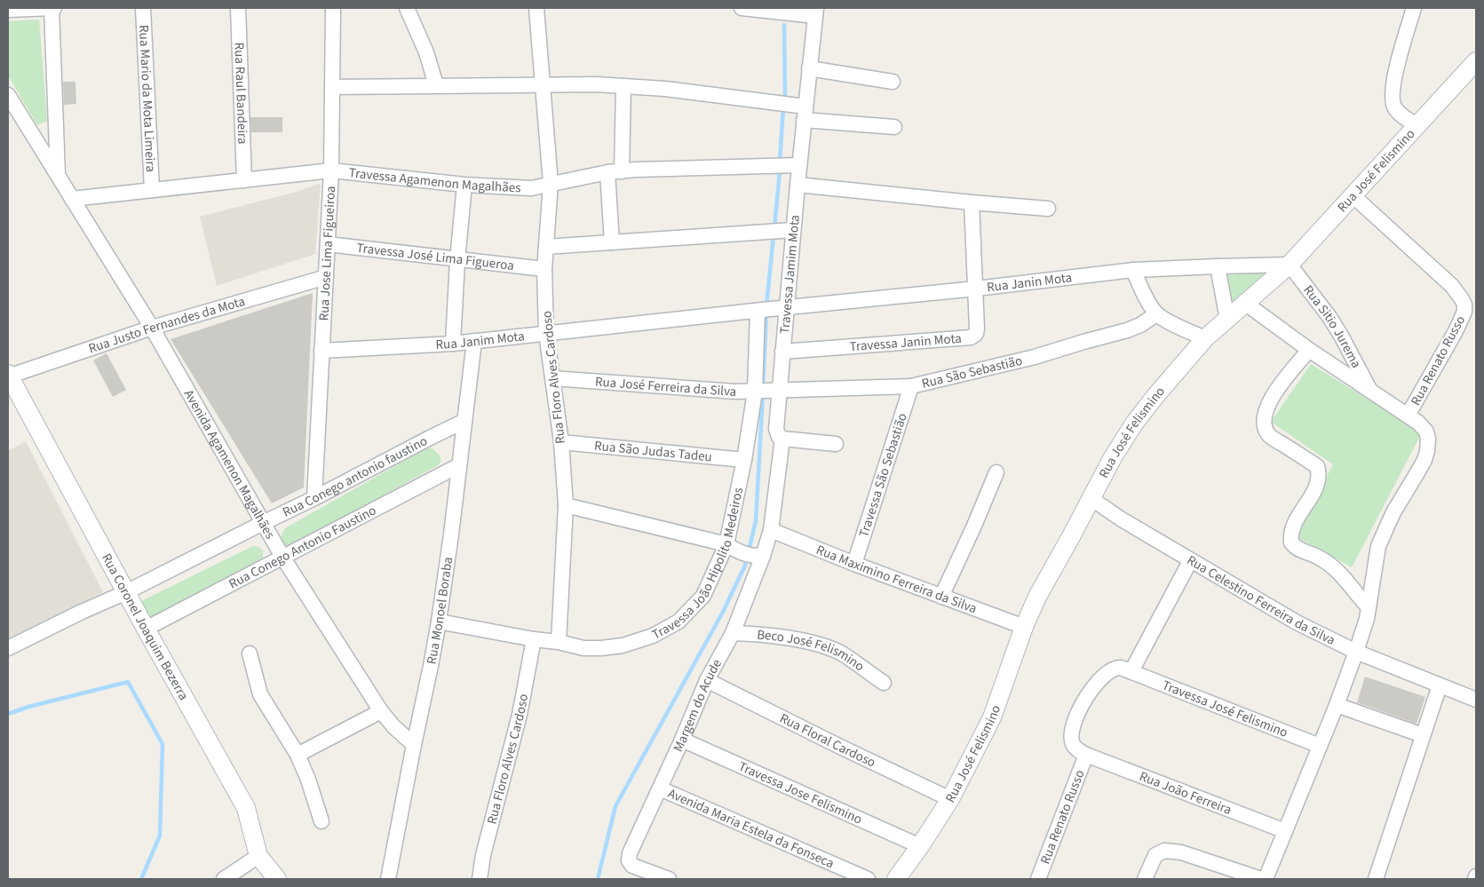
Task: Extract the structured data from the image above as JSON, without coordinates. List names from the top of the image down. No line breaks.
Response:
{"streets":{"street":["Rua Raul Bandeira","Rua Mario da Mota Limeira","Rua José Felismino","Travessa Agamenon Magalhães","Rua Jose Lima Figueiroa","Travessa José Lima Figueroa","Travessa Jamim Mota","Rua Janin Mota","Rua Justo Fernandes da Mota","Rua Sitio Jurema","Rua Janim Mota","Travessa Janin Mota","Rua Renato Russo","Rua São Sebastião","Rua Floro Alves Cardoso","Rua José Ferreira da Silva","Rua São Judas Tadeu","Avenida Agamenon Magalhães","Travessa São Sebastião","Rua Conego antonio faustino","Rua Conego Antonio Faustino","Travessa João Hipolito Medeiros","Rua Maximino Ferreira da Silva","Rua Celestino Ferreira da Silva","Rua Monoel Boraba","Rua Coronel Joaquim Bezerra","Beco José Felismino","Margem do Acude","Travessa José Felismino","Rua Floral Cardoso","Travessa Jose Felismino","Rua João Ferreira","Avenida Maria Estela da Fonseca"]},"crossings":[["Rua Raul Bandeira","Travessa Agamenon Magalhães"],["Rua Mario da Mota Limeira","Travessa Agamenon Magalhães"],["Rua José Felismino","Rua Janin Mota"],["Rua José Felismino","Rua Sitio Jurema"],["Rua José Felismino","Rua Renato Russo"],["Rua José Felismino","Rua Maximino Ferreira da Silva"],["Rua José Felismino","Rua Celestino Ferreira da Silva"],["Rua José Felismino","Rua Floral Cardoso"],["Rua José Felismino","Travessa Jose Felismino"],["Travessa Agamenon Magalhães","Rua Jose Lima Figueiroa"],["Travessa Agamenon Magalhães","Travessa Jamim Mota"],["Travessa Agamenon Magalhães","Rua Floro Alves Cardoso"],["Travessa Agamenon Magalhães","Avenida Agamenon Magalhães"],["Rua Jose Lima Figueiroa","Travessa José Lima Figueroa"],["Rua Jose Lima Figueiroa","Rua Justo Fernandes da Mota"],["Rua Jose Lima Figueiroa","Rua Janim Mota"],["Rua Jose Lima Figueiroa","Rua Conego antonio faustino"],["Travessa José Lima Figueroa","Rua Floro Alves Cardoso"],["Travessa Jamim Mota","Rua Janin Mota"],["Travessa Jamim Mota","Travessa Janin Mota"],["Travessa Jamim Mota","Rua São Sebastião"],["Travessa Jamim Mota","Rua José Ferreira da Silva"],["Rua Janin Mota","Rua Sitio Jurema"],["Rua Janin Mota","Rua Janim Mota"],["Rua Janin Mota","Travessa Janin Mota"],["Rua Janin Mota","Travessa João Hipolito Medeiros"],["Rua Justo Fernandes da Mota","Avenida Agamenon Magalhães"],["Rua Justo Fernandes da Mota","Rua Coronel Joaquim Bezerra"],["Rua Sitio Jurema","Rua Renato Russo"],["Rua Janim Mota","Rua Floro Alves Cardoso"],["Rua Janim Mota","Travessa João Hipolito Medeiros"],["Rua Janim Mota","Rua Monoel Boraba"],["Rua Renato Russo","Rua Celestino Ferreira da Silva"],["Rua Renato Russo","Rua João Ferreira"],["Rua São Sebastião","Rua José Ferreira da Silva"],["Rua São Sebastião","Travessa São Sebastião"],["Rua Floro Alves Cardoso","Rua José Ferreira da Silva"],["Rua Floro Alves Cardoso","Rua São Judas Tadeu"],["Rua Floro Alves Cardoso","Travessa João Hipolito Medeiros"],["Rua José Ferreira da Silva","Travessa João Hipolito Medeiros"],["Rua São Judas Tadeu","Travessa João Hipolito Medeiros"],["Avenida Agamenon Magalhães","Rua Conego antonio faustino"],["Avenida Agamenon Magalhães","Rua Conego Antonio Faustino"],["Avenida Agamenon Magalhães","Rua Monoel Boraba"],["Travessa São Sebastião","Rua Maximino Ferreira da Silva"],["Rua Conego antonio faustino","Rua Monoel Boraba"],["Rua Conego antonio faustino","Rua Coronel Joaquim Bezerra"],["Rua Conego Antonio Faustino","Rua Monoel Boraba"],["Rua Conego Antonio Faustino","Rua Coronel Joaquim Bezerra"],["Rua Maximino Ferreira da Silva","Margem do Acude"],["Beco José Felismino","Margem do Acude"],["Margem do Acude","Rua Floral Cardoso"],["Margem do Acude","Travessa Jose Felismino"],["Margem do Acude","Avenida Maria Estela da Fonseca"]]}
